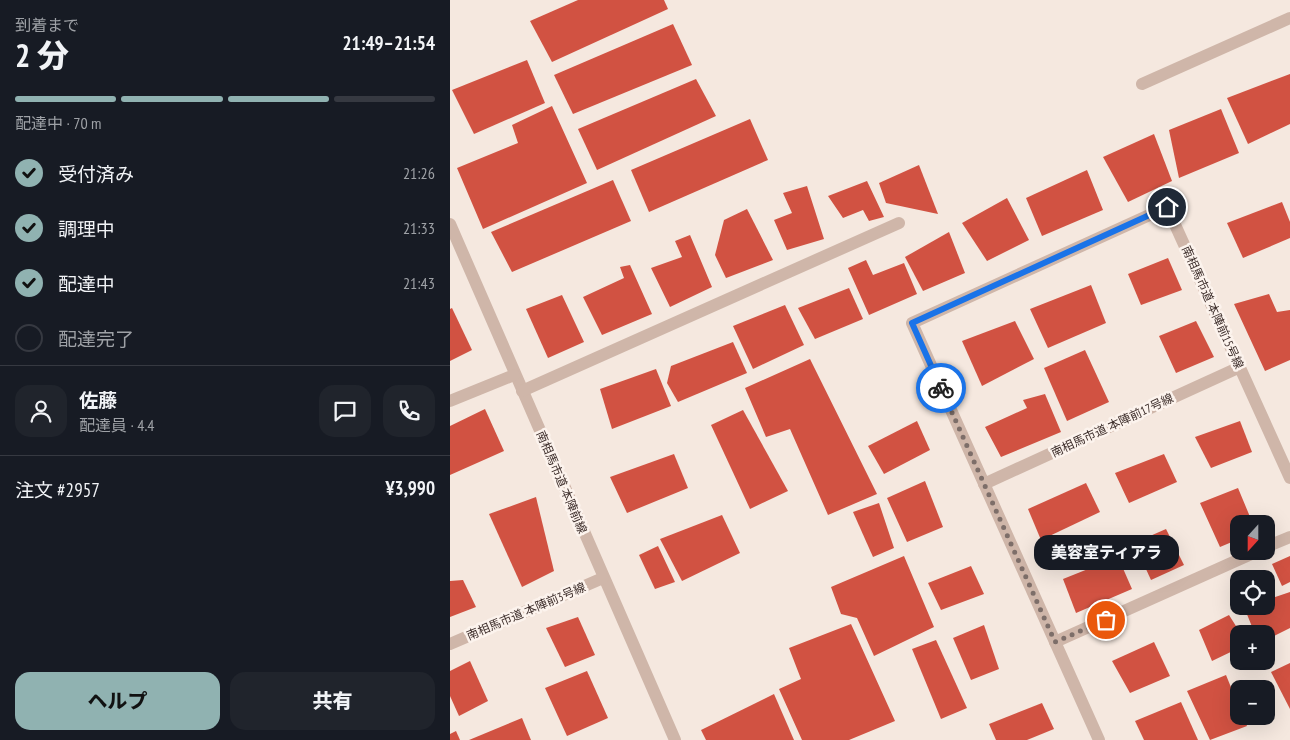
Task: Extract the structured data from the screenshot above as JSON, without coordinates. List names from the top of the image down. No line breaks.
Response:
{"streets":{"street":["南相馬市道 本陣前15号線","南相馬市道 本陣前17号線","南相馬市道 本陣前線","南相馬市道 本陣前3号線"]},"crossings":[["南相馬市道 本陣前15号線","南相馬市道 本陣前17号線"],["南相馬市道 本陣前線","南相馬市道 本陣前3号線"]],"places":["美容室ティアラ"],"north":"bottom","page":{"heading":["2 分","到着まで","21:49–21:54"],"panel":["佐藤","配達員 · 4.4","注文 #2957","¥3,990"],"bar":"配達中 · 70 m","list":[["受付済み","21:26"],["調理中","21:33"],["配達中","21:43"],"配達完了"],"map_buttons":["+","−"],"bubble":"美容室ティアラ","buttons":["ヘルプ","共有"]}}
